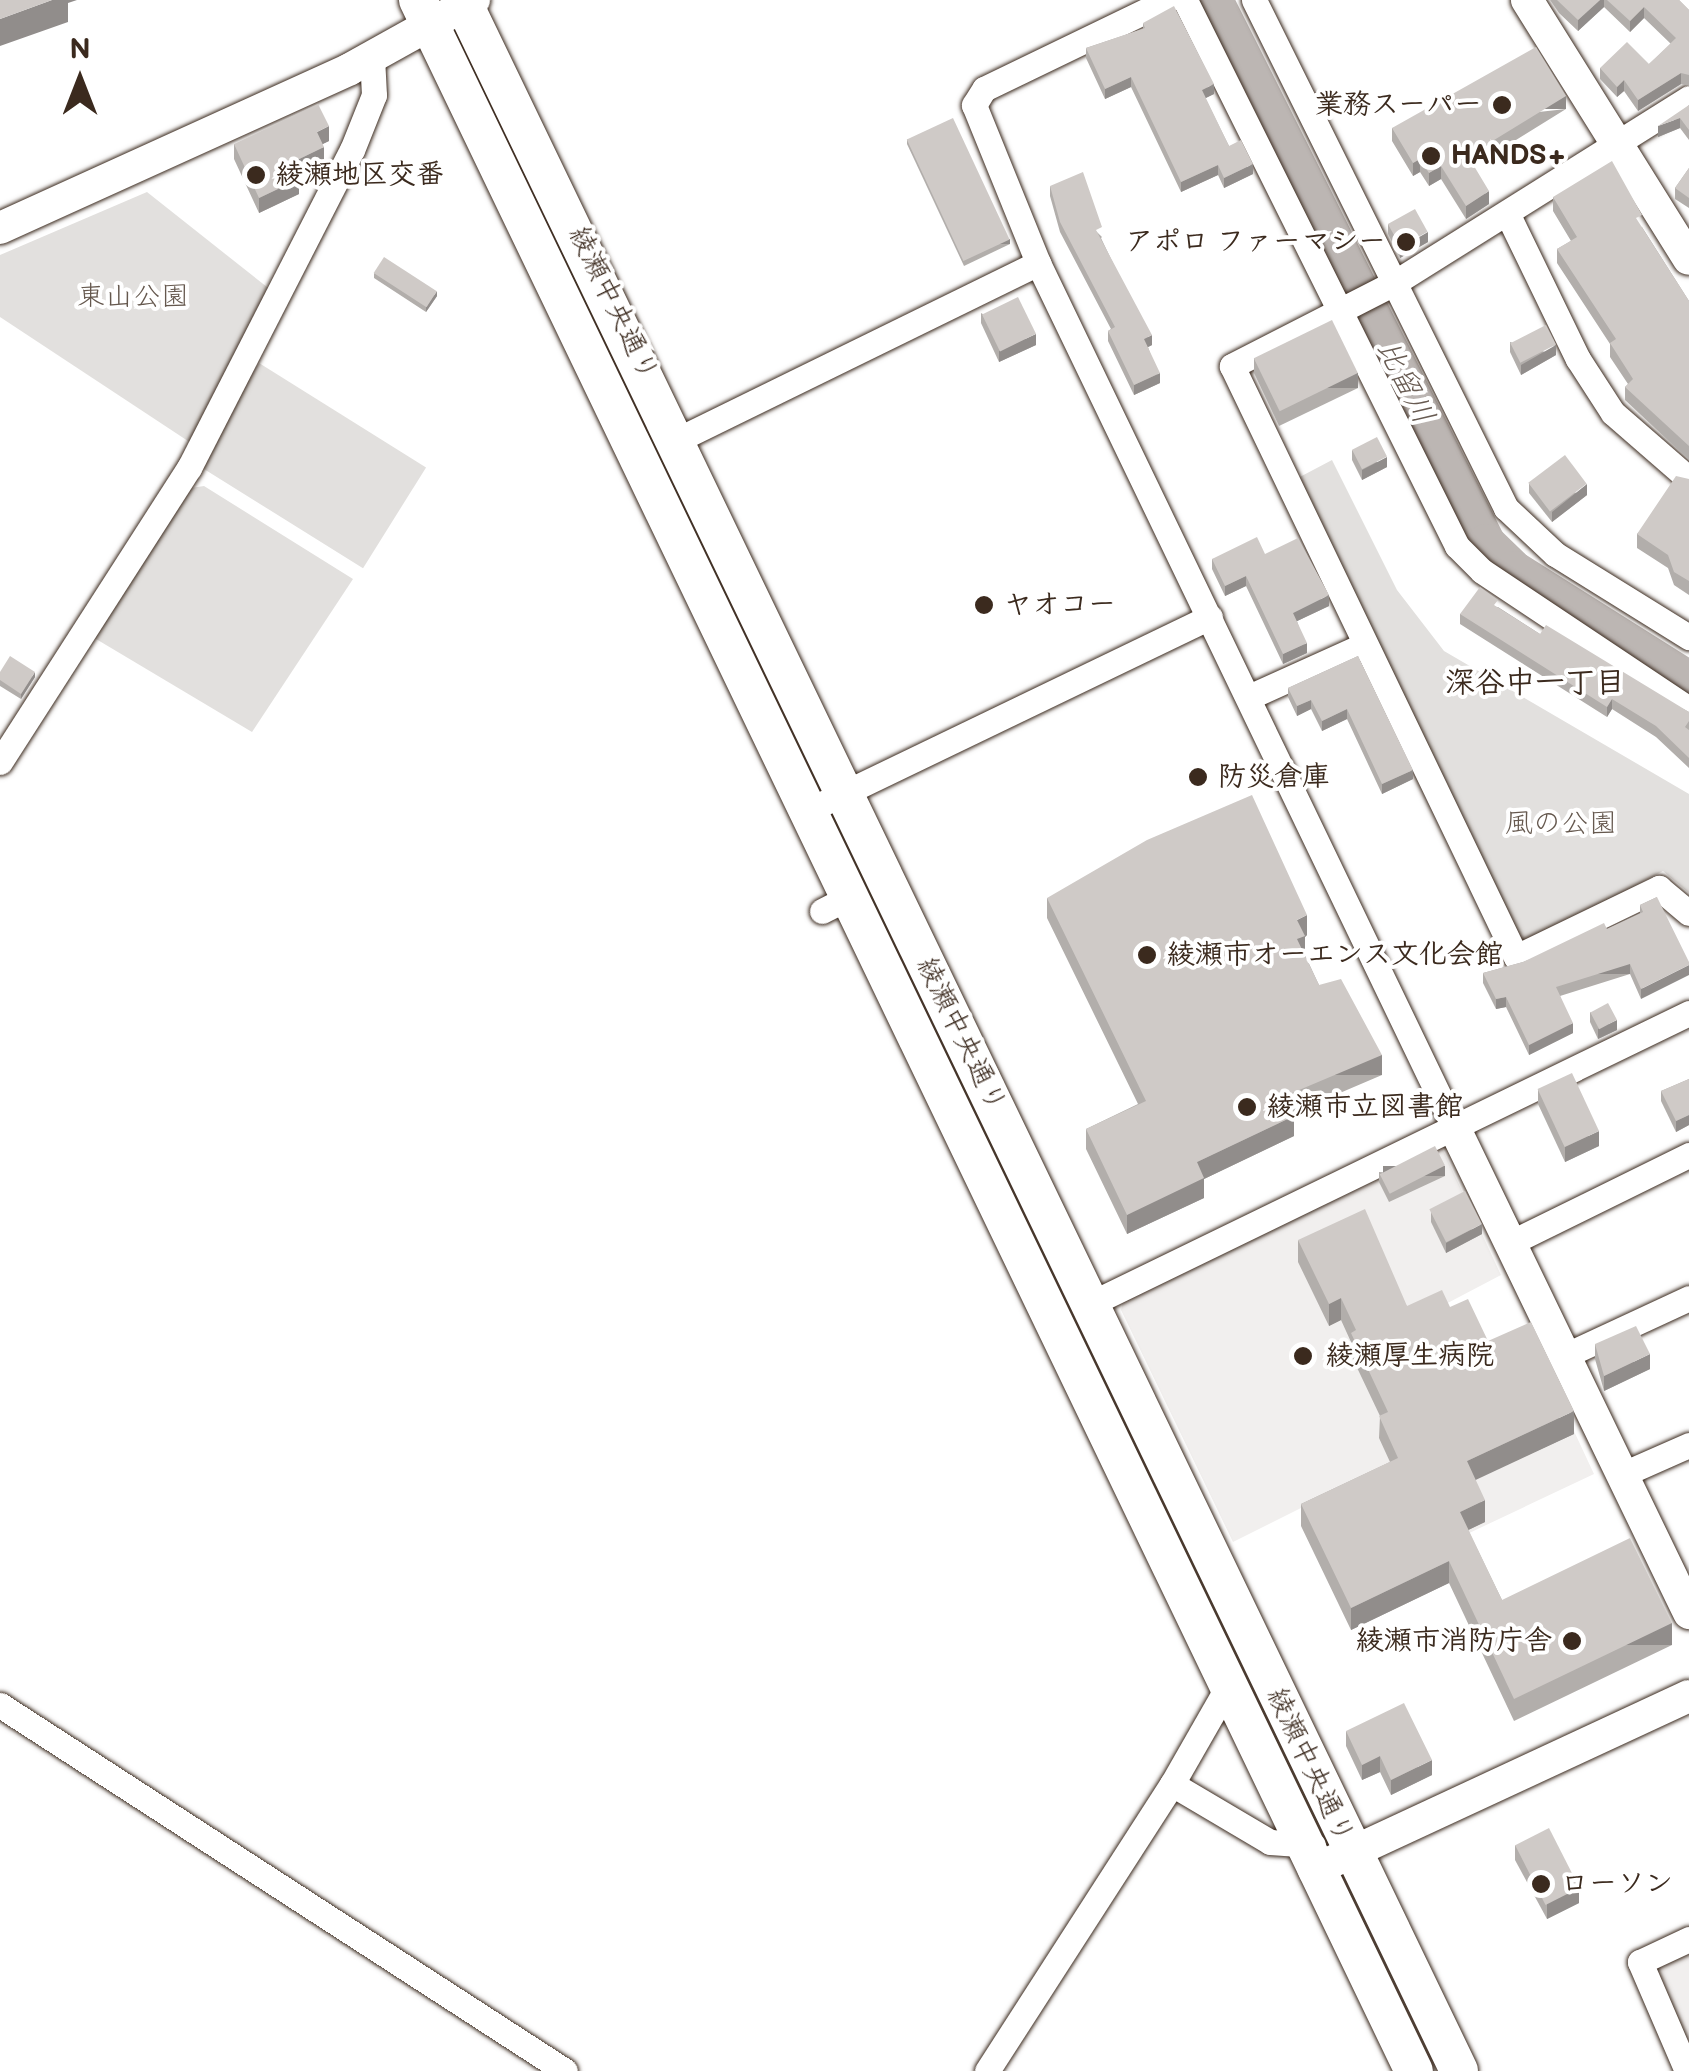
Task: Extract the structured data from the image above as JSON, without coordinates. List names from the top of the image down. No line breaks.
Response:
{"streets":{"main road":["綾瀬中央通り"]},"districts":["深谷中一丁目"],"water":["比留川"],"parks":["東山公園","風の公園"],"places":["業務スーパー","HANDS+","綾瀬地区交番","アポロ ファーマシー","ヤオコー","防災倉庫","綾瀬市オーエンス文化会館","綾瀬市立図書館","綾瀬厚生病院","綾瀬市消防庁舎","ローソン"],"north":"top"}
